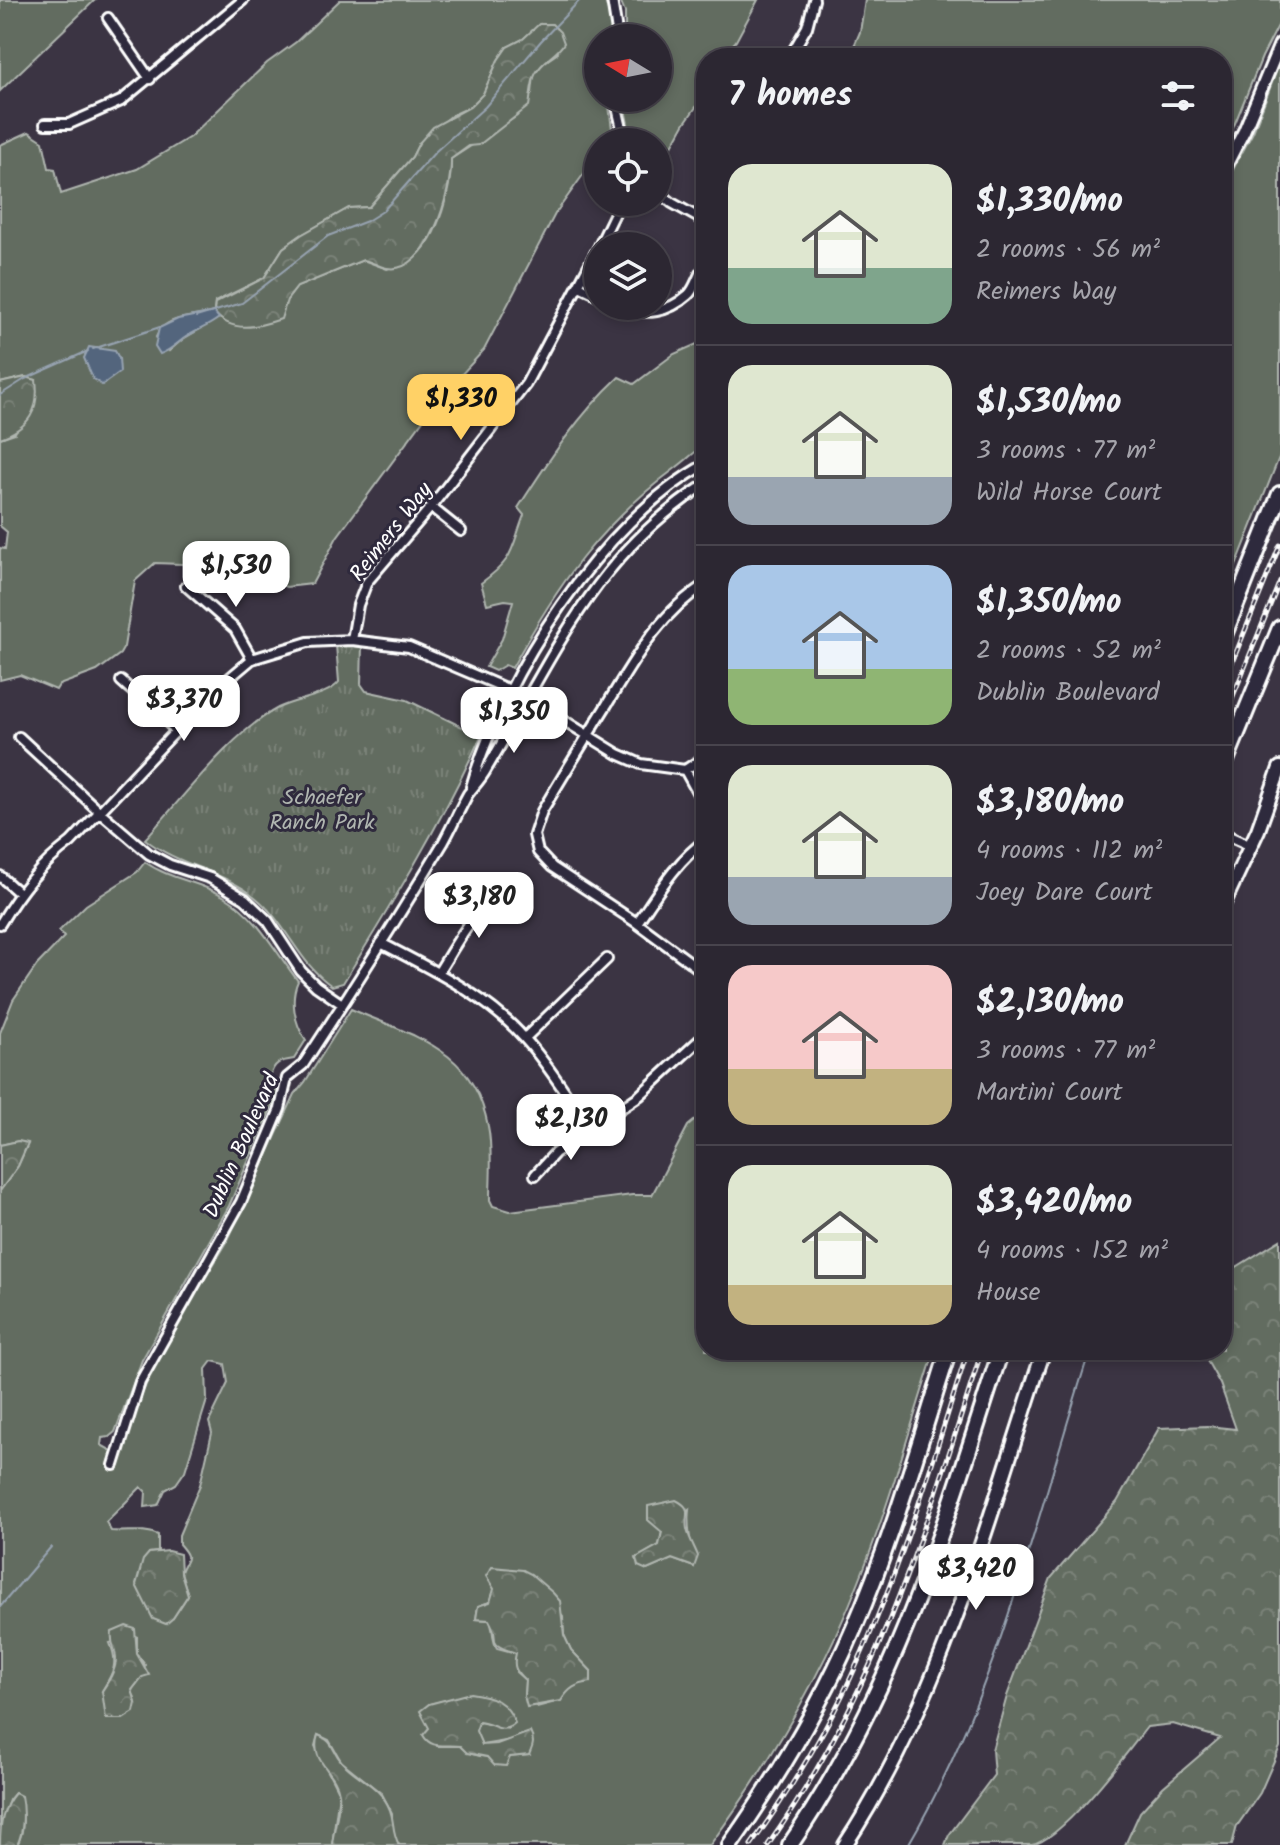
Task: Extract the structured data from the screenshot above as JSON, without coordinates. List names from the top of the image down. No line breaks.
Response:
{"streets":{"street":["Reimers Way","Dublin Boulevard"]},"parks":["Schaefer Ranch Park"],"north":"left","page":{"heading":"7 homes","list":[{"name":"$1,330/mo","note":"2 rooms · 56 m² · Reimers Way"},{"name":"$1,530/mo","note":"3 rooms · 77 m² · Wild Horse Court"},{"name":"$1,350/mo","note":"2 rooms · 52 m² · Dublin Boulevard"},{"name":"$3,180/mo","note":"4 rooms · 112 m² · Joey Dare Court"},{"name":"$2,130/mo","note":"3 rooms · 77 m² · Martini Court"},{"name":"$3,420/mo","note":"4 rooms · 152 m² · House"}],"price":["$1,330","$1,530","$3,370","$1,350","$3,180","$2,130","$3,420"]}}
